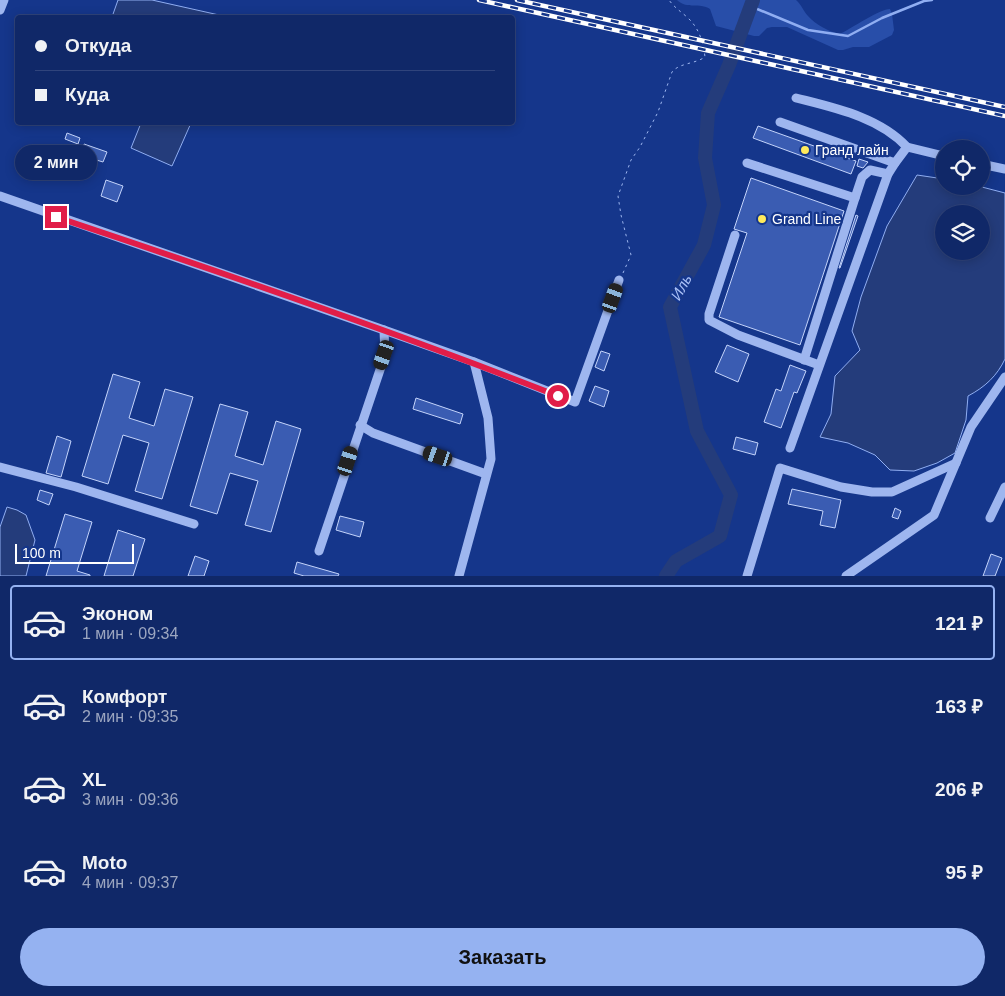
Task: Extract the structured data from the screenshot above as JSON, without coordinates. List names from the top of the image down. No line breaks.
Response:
{"water":["Иль"],"places":["Гранд лайн","Grand Line"],"scale_bar":"100 m","page":{"banner":["Откуда","Куда"],"bubble":"2 мин","scale":"100 m","list":[{"name":"Эконом","note":"1 мин · 09:34","value":"121 ₽"},{"name":"Комфорт","note":"2 мин · 09:35","value":"163 ₽"},{"name":"XL","note":"3 мин · 09:36","value":"206 ₽"},{"name":"Moto","note":"4 мин · 09:37","value":"95 ₽"}],"buttons":"Заказать"}}
